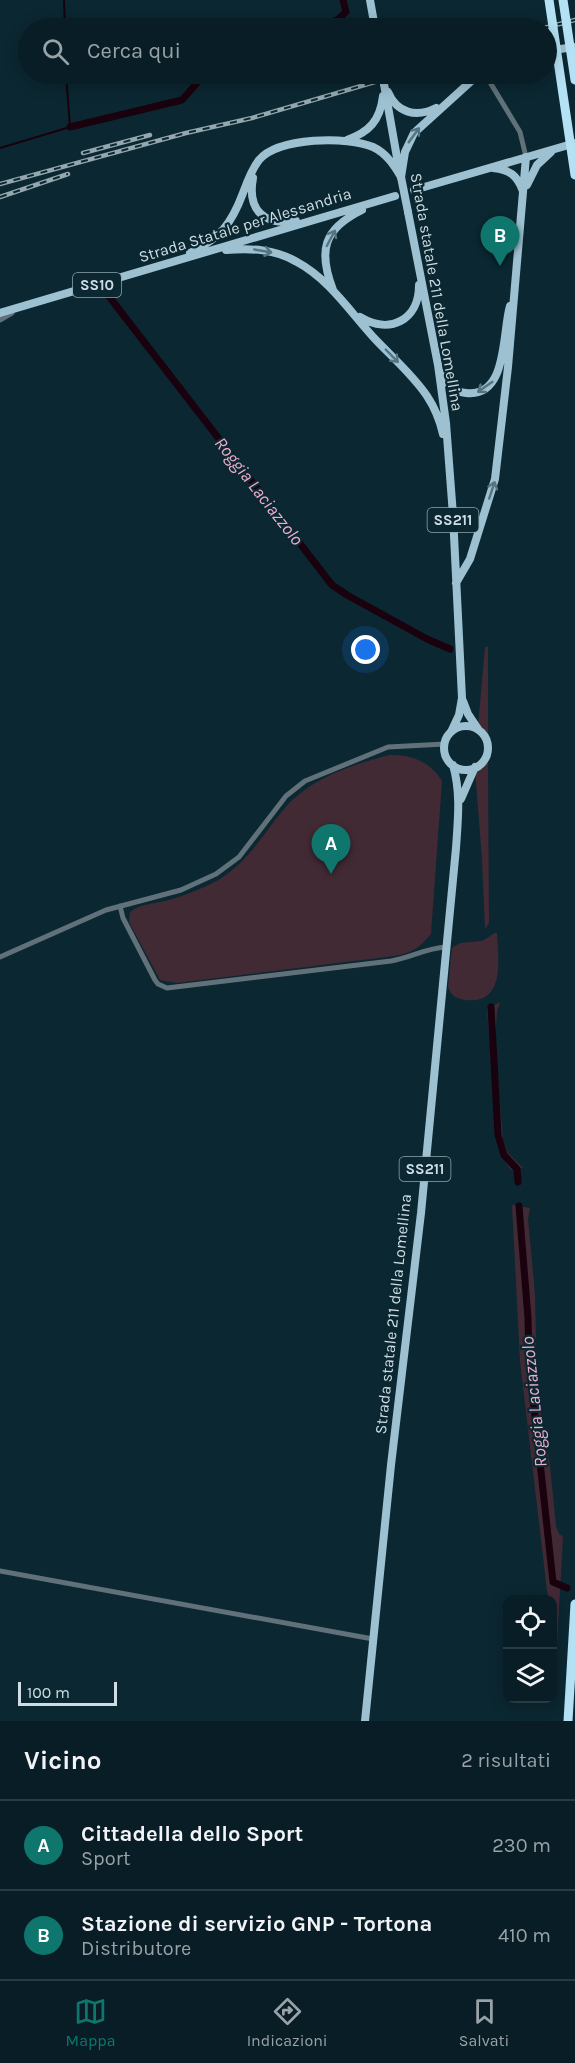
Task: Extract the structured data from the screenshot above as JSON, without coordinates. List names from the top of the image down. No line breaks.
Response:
{"streets":{"main road":["Strada Statale per Alessandria","SS10","Strada statale 211 della Lomellina","SS211"]},"water":["Roggia Laciazzolo"],"scale_bar":"100 m","page":{"search":"Cerca qui","pins":["B","A"],"scale":"100 m","heading":["Vicino","2 risultati"],"list":[{"mark":"A","name":"Cittadella dello Sport","note":"Sport","value":"230 m"},{"mark":"B","name":"Stazione di servizio GNP - Tortona","note":"Distributore","value":"410 m"}],"nav":["Mappa","Indicazioni","Salvati"]}}
